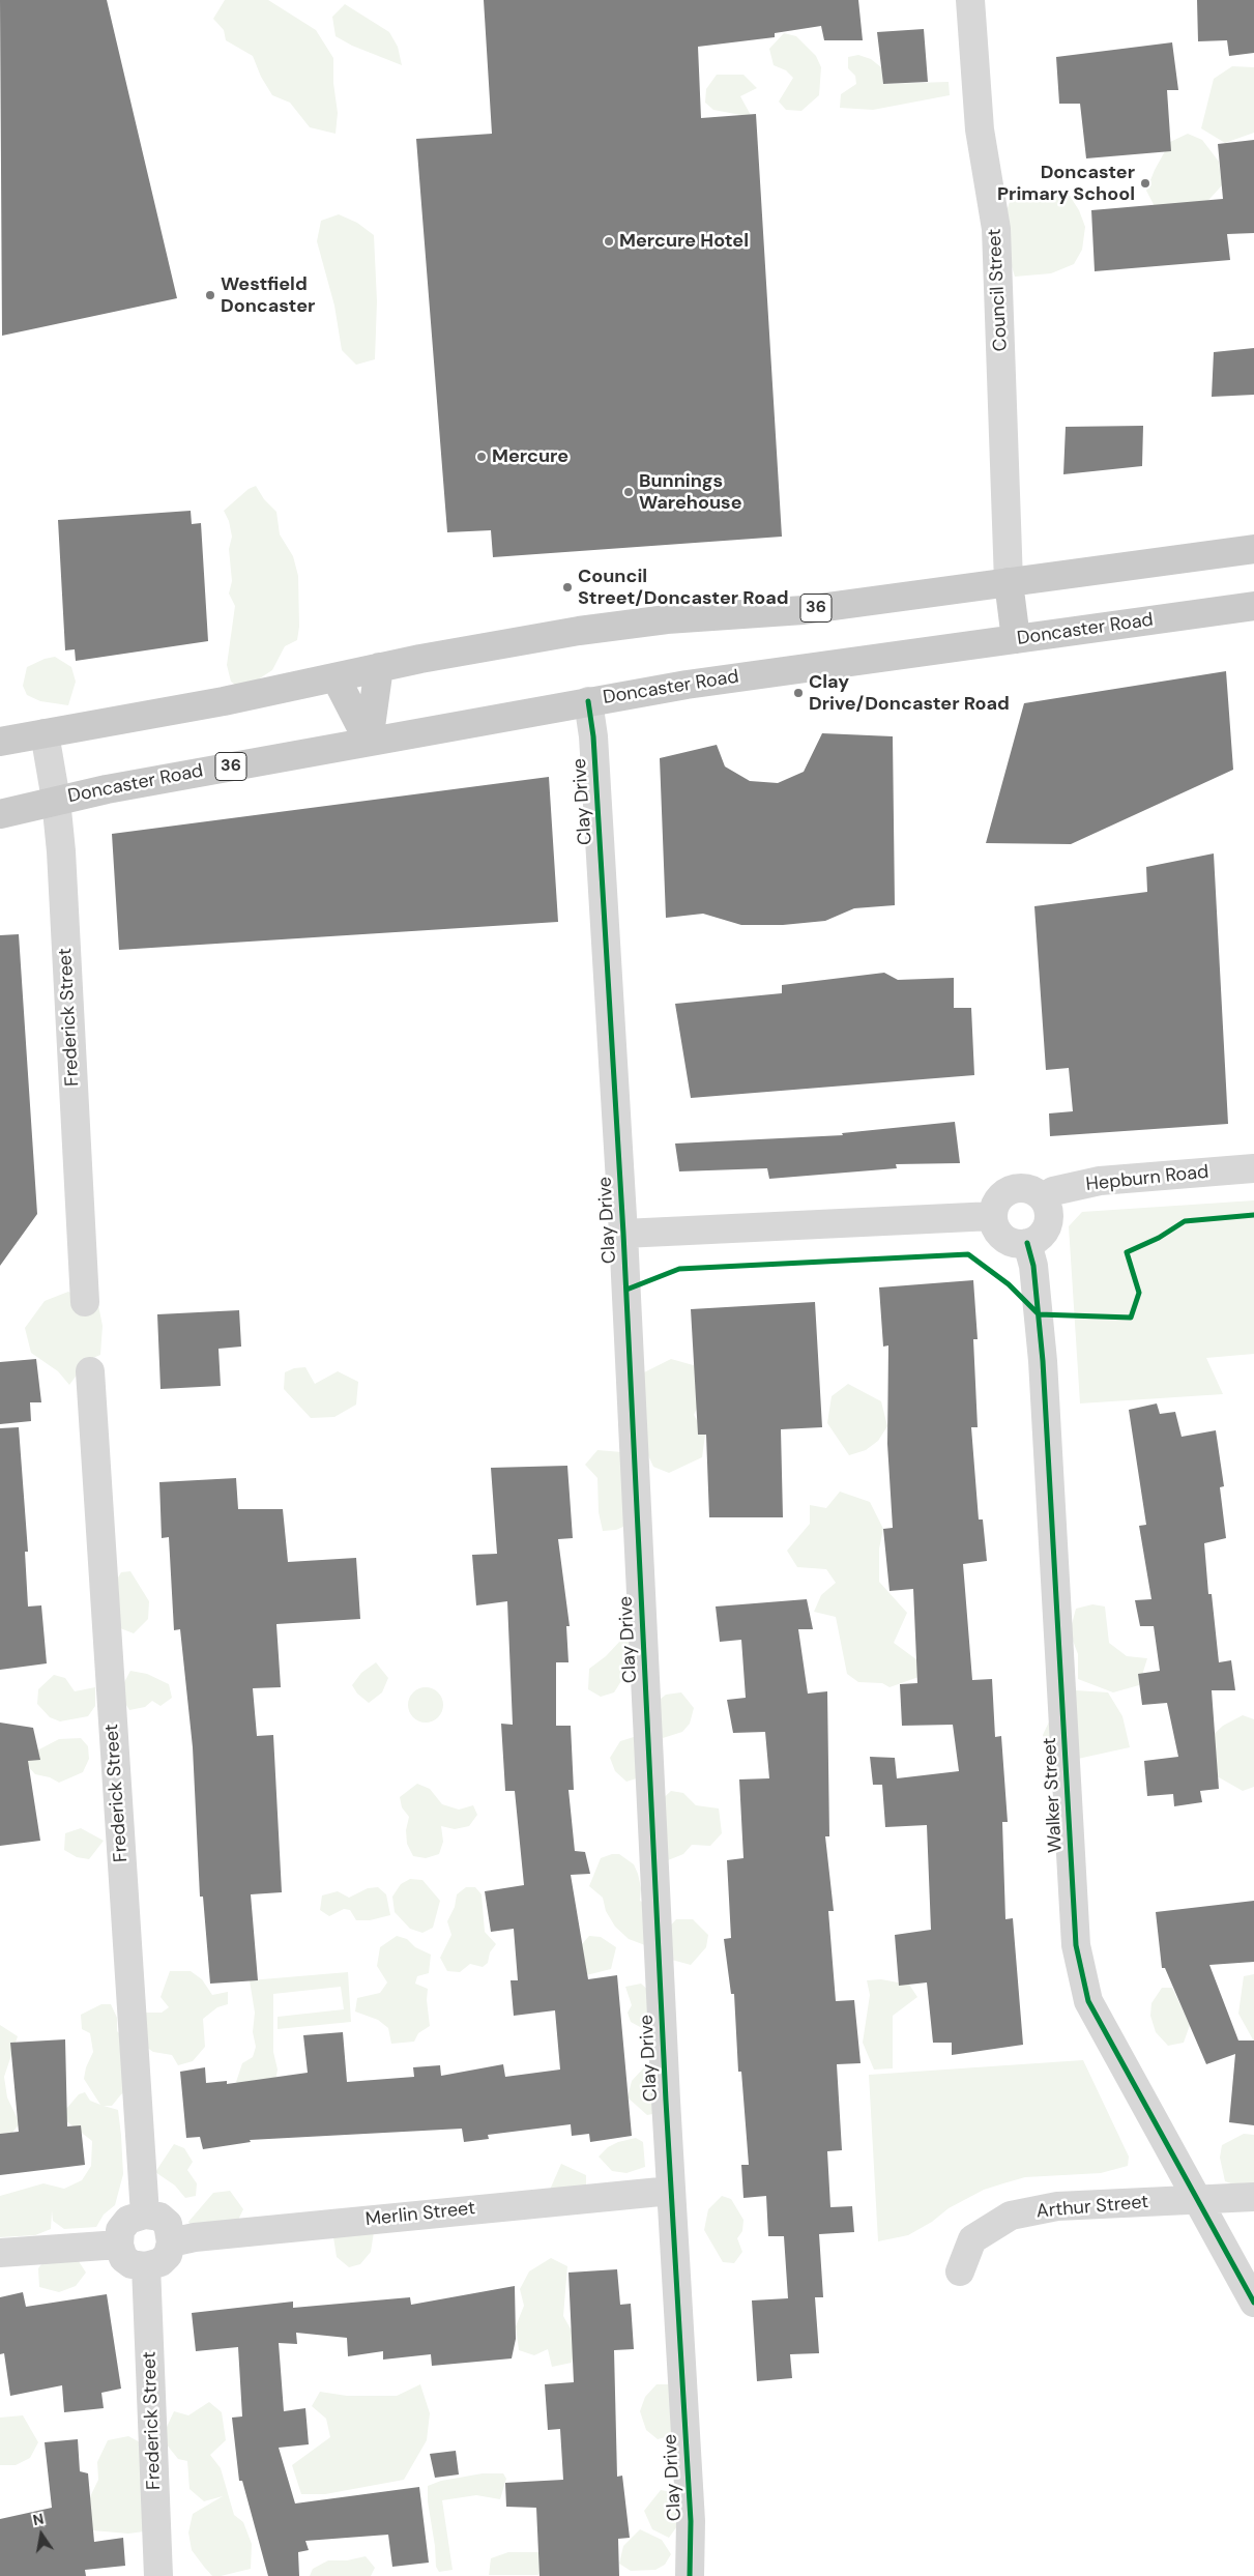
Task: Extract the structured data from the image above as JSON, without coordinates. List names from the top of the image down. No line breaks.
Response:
{"streets":{"main road":["36","Doncaster Road"],"street":["Council Street","Clay Drive","Frederick Street","Hepburn Road","Walker Street","Arthur Street","Merlin Street"]},"crossings":[["Council Street","36"],["36","Frederick Street"],["Doncaster Road","Clay Drive"],["Doncaster Road","Frederick Street"],["Clay Drive","Merlin Street"],["Frederick Street","Merlin Street"],["Hepburn Road","Walker Street"],["Walker Street","Arthur Street"]],"places":["Doncaster Primary School","Mercure Hotel","Westfield Doncaster","Mercure","Bunnings Warehouse","Council Street/Doncaster Road","Clay Drive/Doncaster Road"],"north":"top"}
